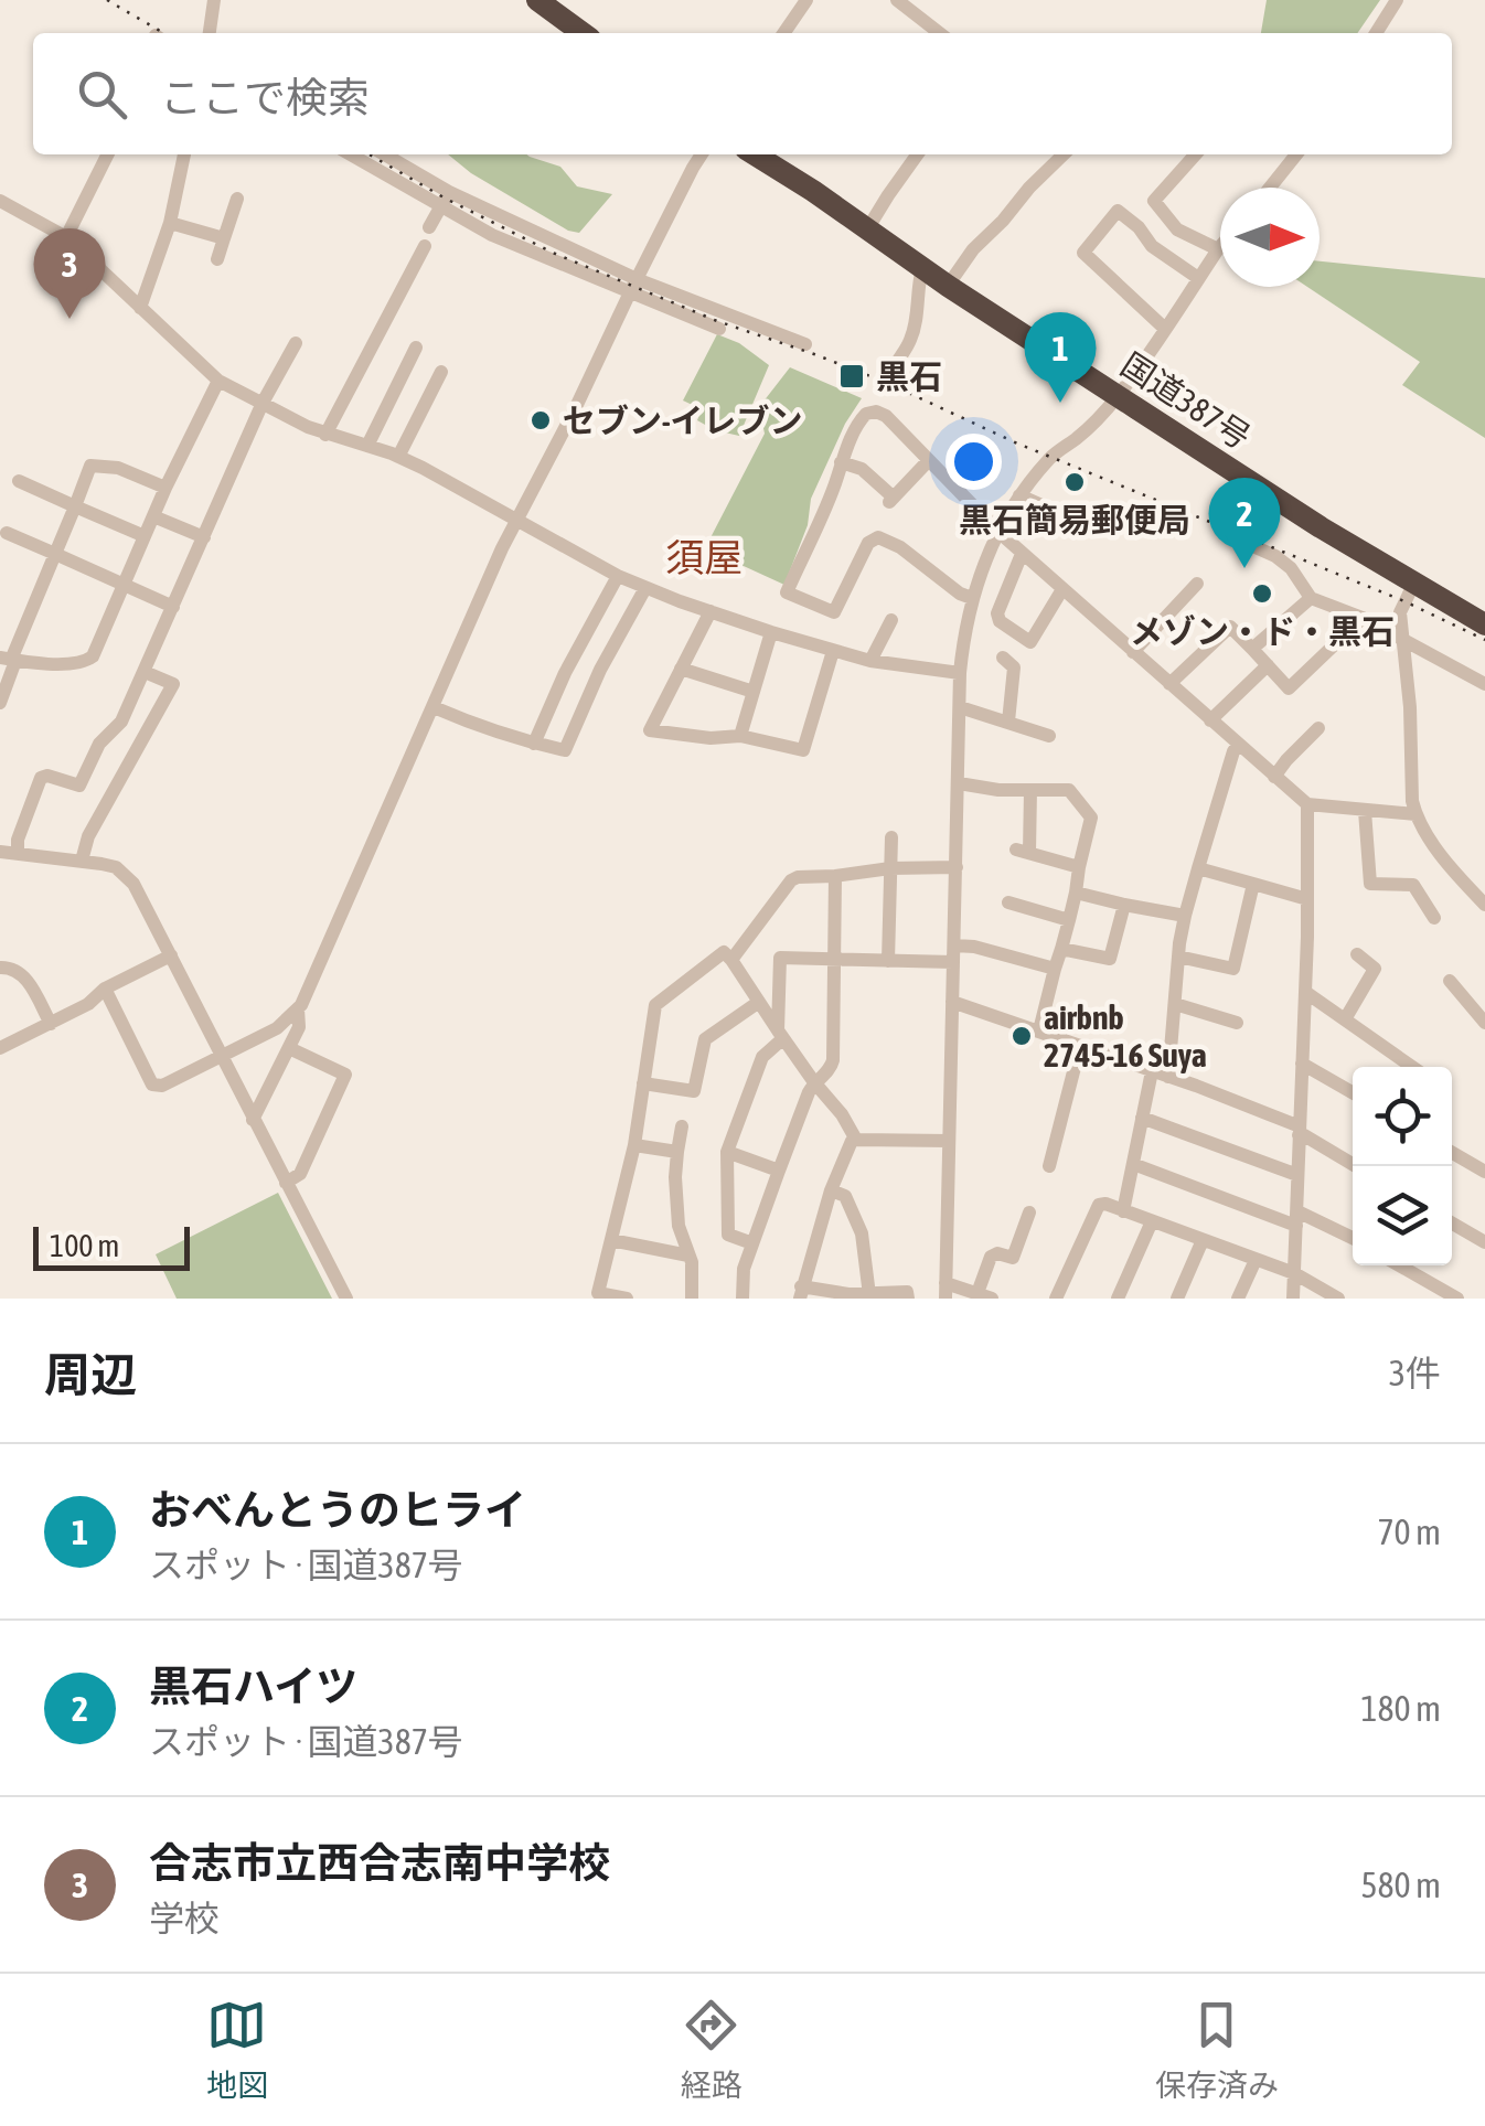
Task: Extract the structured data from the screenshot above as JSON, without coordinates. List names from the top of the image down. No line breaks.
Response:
{"streets":{"highway":["国道387号"]},"districts":["須屋"],"places":{"transit":["黒石"],"other":["セブン-イレブン","黒石簡易郵便局","メゾン・ド・黒石","airbnb 2745-16 Suya"]},"scale_bar":"100 m","north":"right","page":{"search":"ここで検索","pins":["3","1","2"],"scale":"100 m","heading":["周辺","3件"],"list":[{"mark":"1","name":"おべんとうのヒライ","note":"スポット · 国道387号","value":"70 m"},{"mark":"2","name":"黒石ハイツ","note":"スポット · 国道387号","value":"180 m"},{"mark":"3","name":"合志市立西合志南中学校","note":"学校","value":"580 m"}],"nav":["地図","経路","保存済み"]}}
